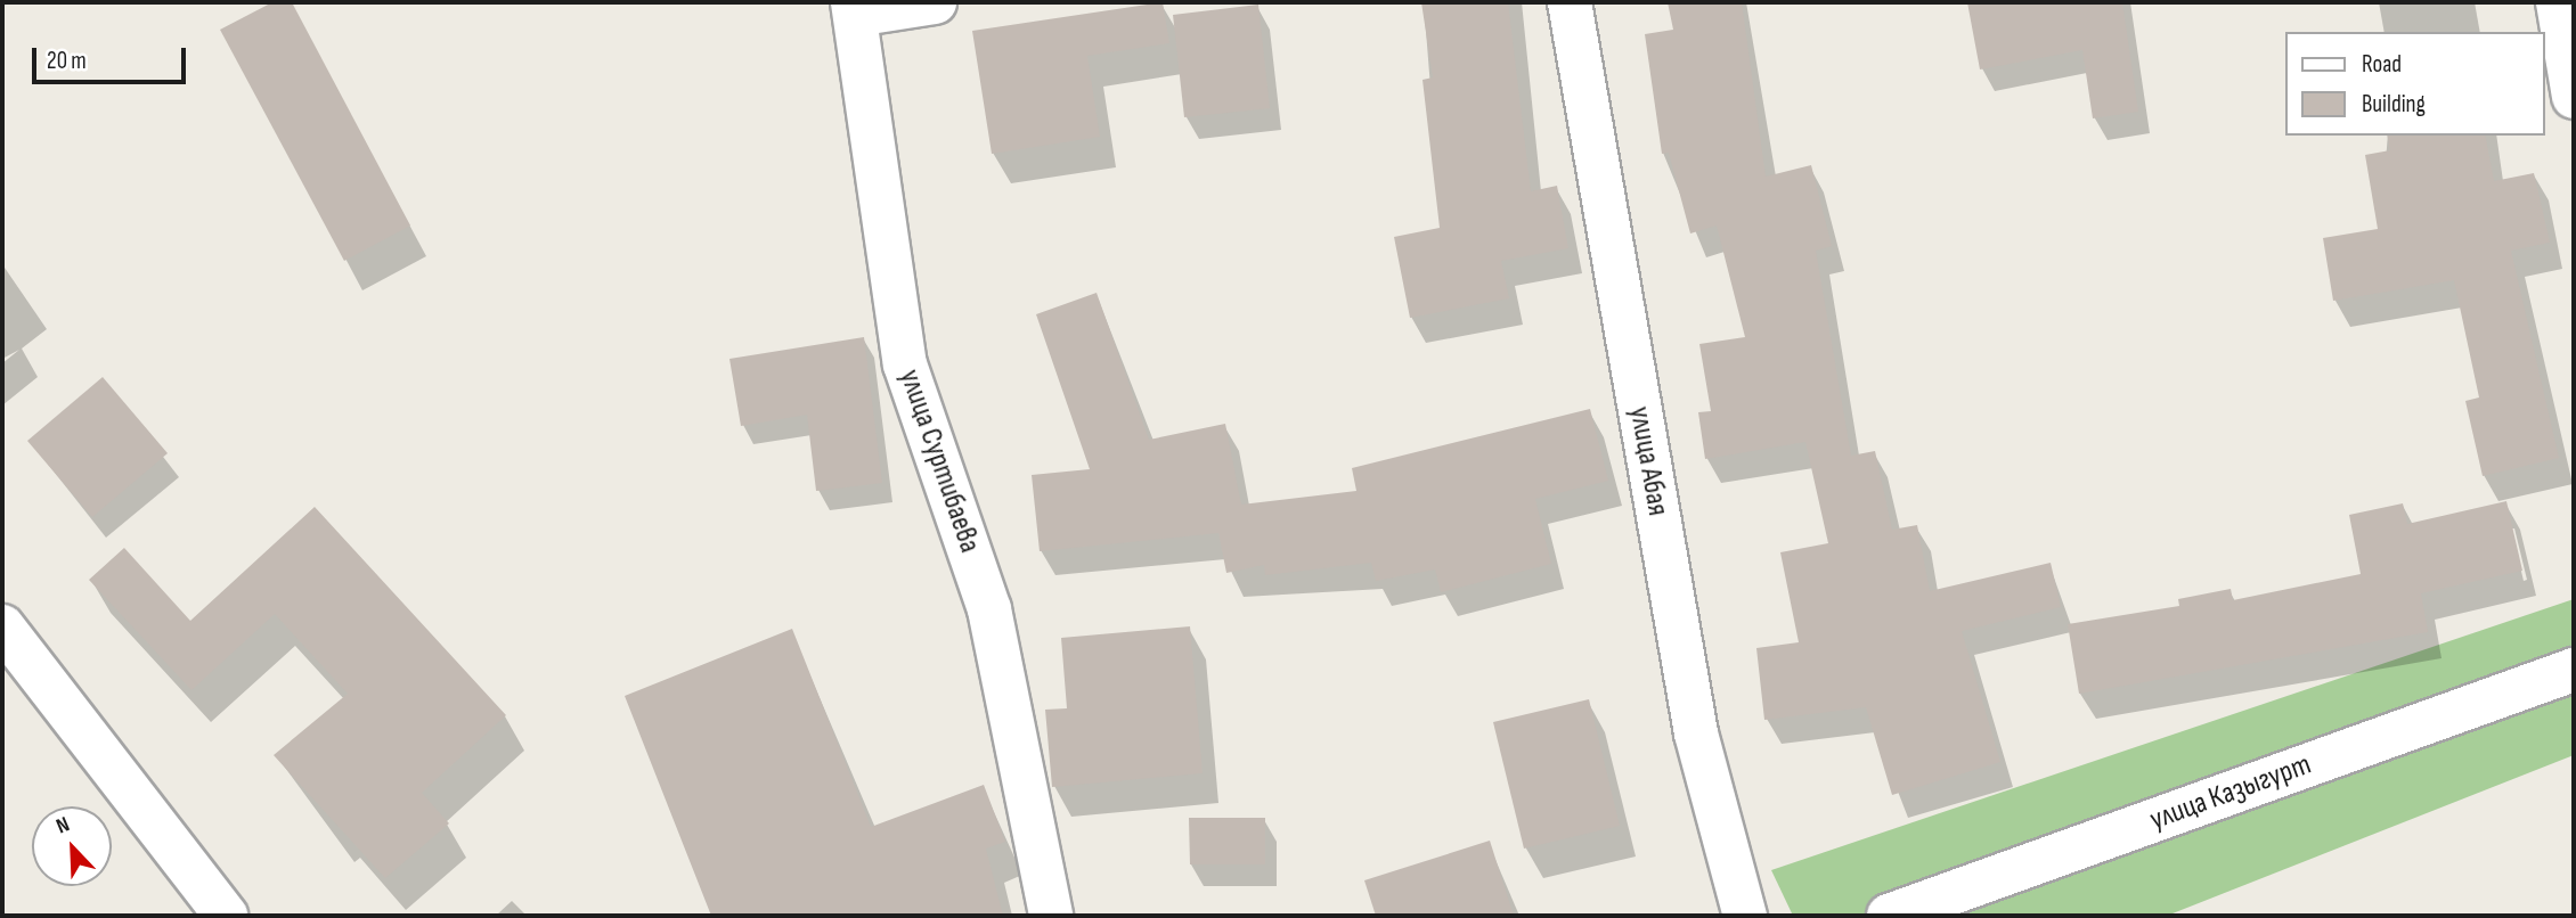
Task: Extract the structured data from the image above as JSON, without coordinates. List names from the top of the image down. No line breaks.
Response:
{"streets":{"street":["улица Суртибаева","улица Абая","улица Казыгурт"]},"legend":["Road","Building"],"scale_bar":"20 m","north":"top left"}
